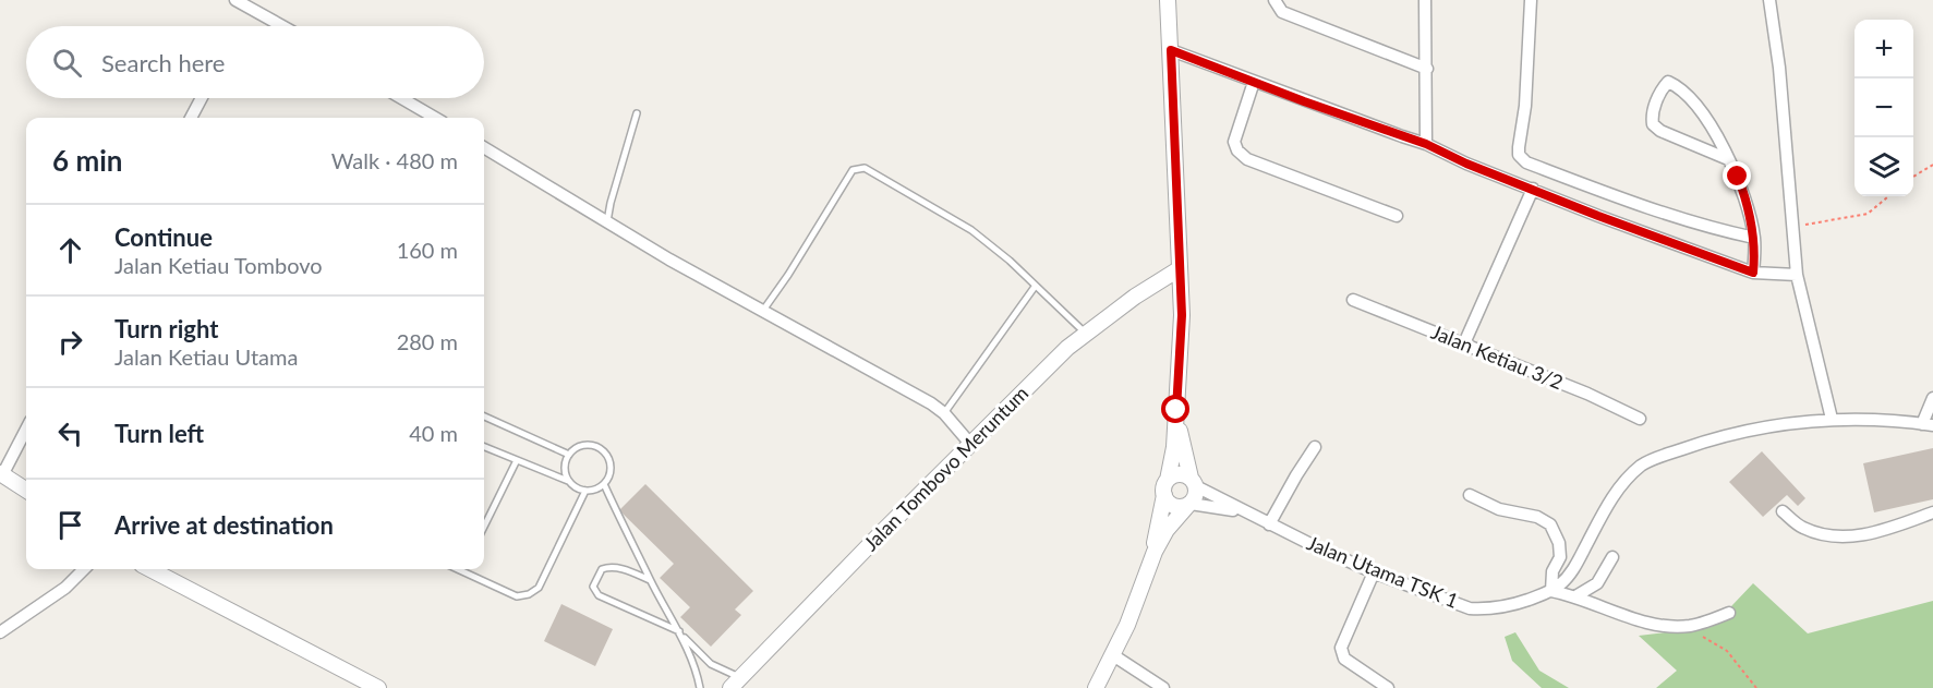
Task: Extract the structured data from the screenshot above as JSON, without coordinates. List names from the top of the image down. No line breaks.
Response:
{"streets":{"street":["Jalan Ketiau 3/2","Jalan Tombovo Meruntum","Jalan Utama TSK 1"]},"page":{"map_buttons":["+","−"],"search":"Search here","heading":["6 min","Walk · 480 m"],"list":[["Continue","Jalan Ketiau Tombovo","160 m"],["Turn right","Jalan Ketiau Utama","280 m"],["Turn left","40 m"],"Arrive at destination"]}}
